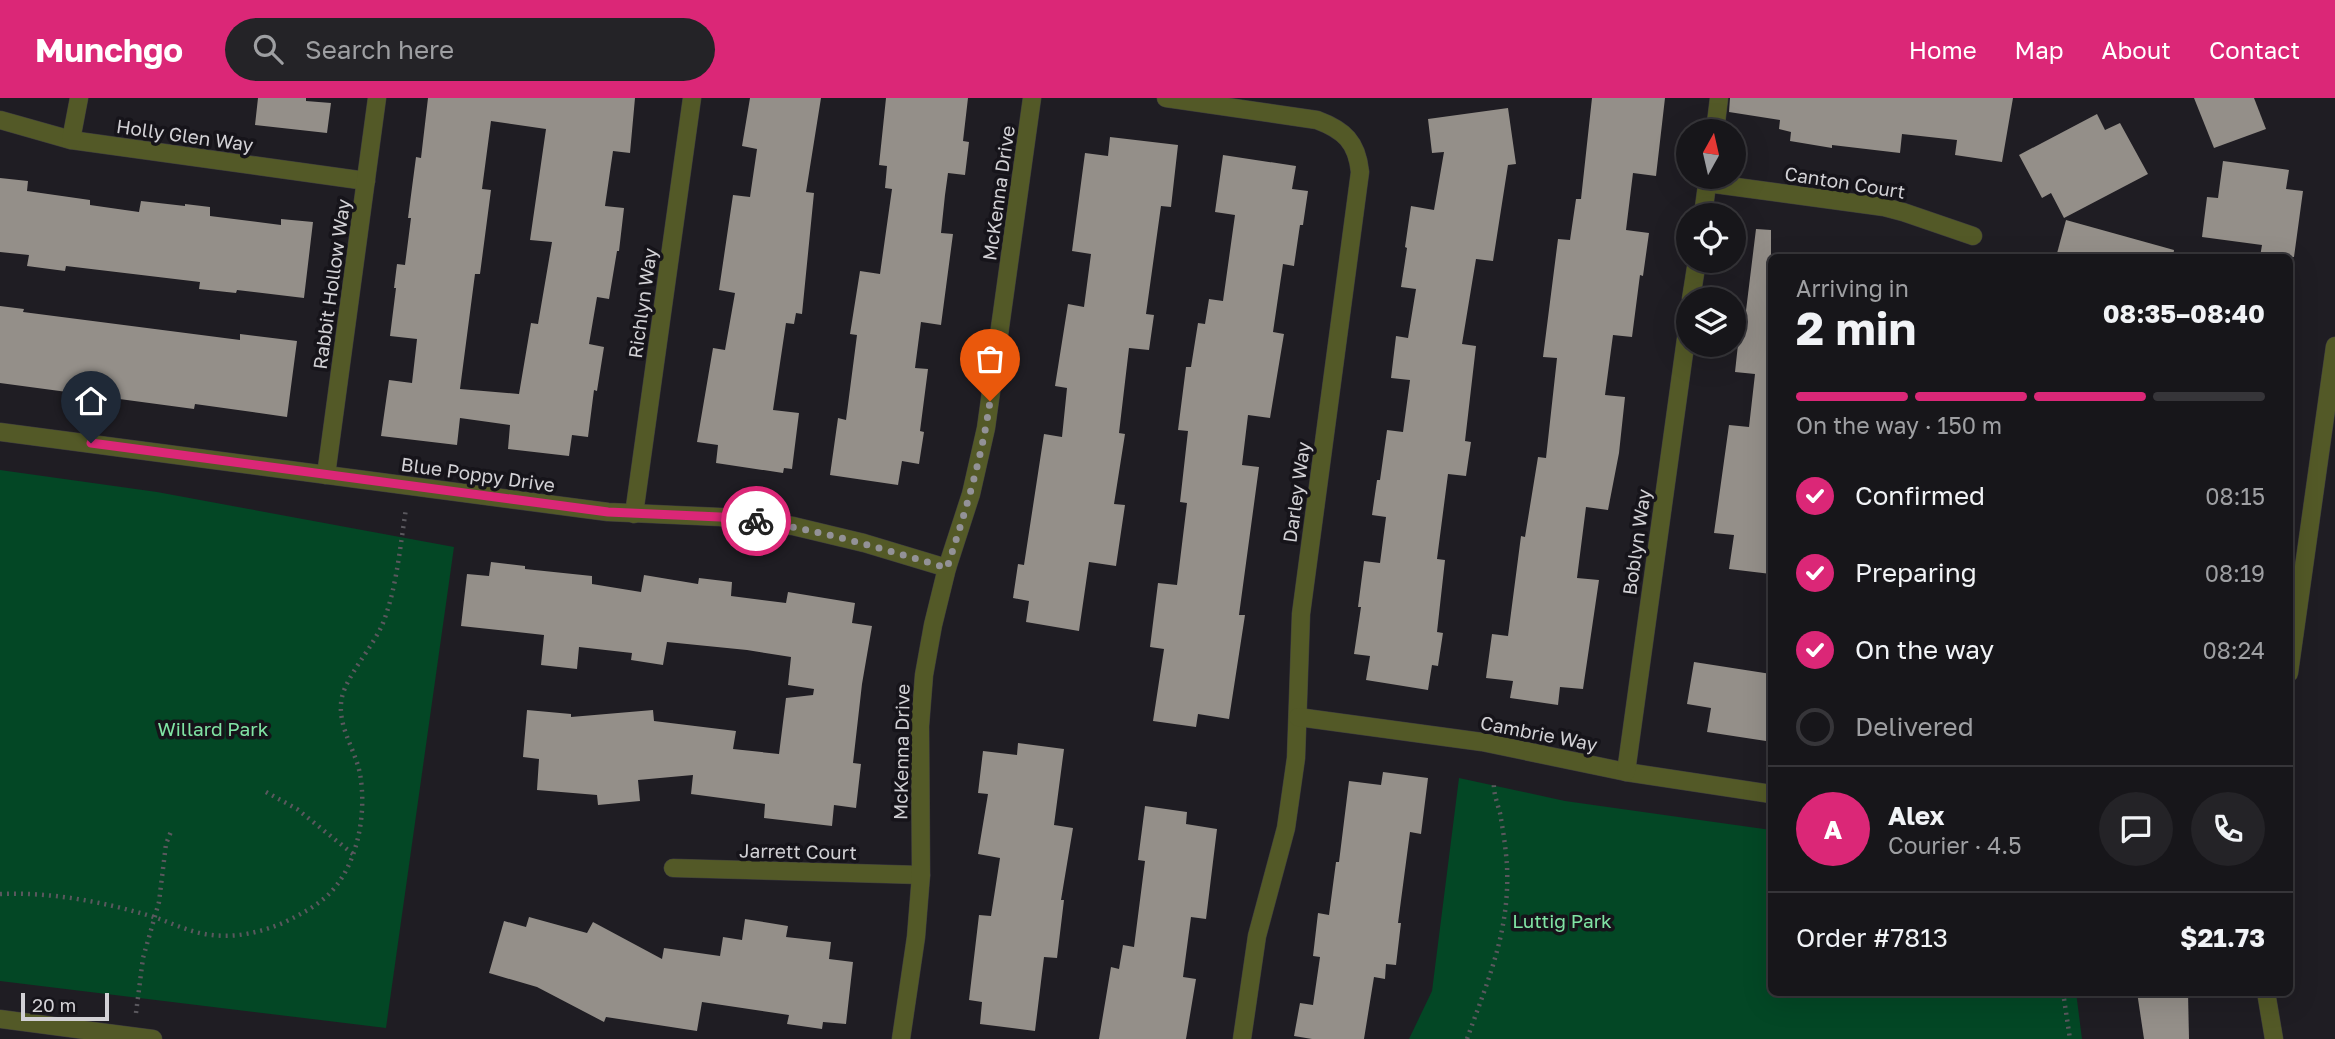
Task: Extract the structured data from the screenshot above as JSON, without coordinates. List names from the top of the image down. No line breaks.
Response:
{"streets":{"street":["Holly Glen Way","Canton Court","McKenna Drive","Rabbit Hollow Way","Richlyn Way","Blue Poppy Drive","Darley Way","Boblyn Way","Cambrie Way","Jarrett Court"]},"crossings":[["Holly Glen Way","Rabbit Hollow Way"],["McKenna Drive","Blue Poppy Drive"],["McKenna Drive","Jarrett Court"],["Rabbit Hollow Way","Blue Poppy Drive"],["Richlyn Way","Blue Poppy Drive"],["Darley Way","Cambrie Way"],["Boblyn Way","Cambrie Way"]],"parks":["Willard Park","Luttig Park"],"scale_bar":"20 m","north":"top","page":{"header":"Munchgo","search":"Search here","nav":["Home","Map","About","Contact"],"heading":["2 min","Arriving in","08:35–08:40"],"panel":["Alex","Courier · 4.5","Order #7813","$21.73"],"bar":"On the way · 150 m","list":[["Confirmed","08:15"],["Preparing","08:19"],["On the way","08:24"],"Delivered"],"round":"A","scale":"20 m"}}
